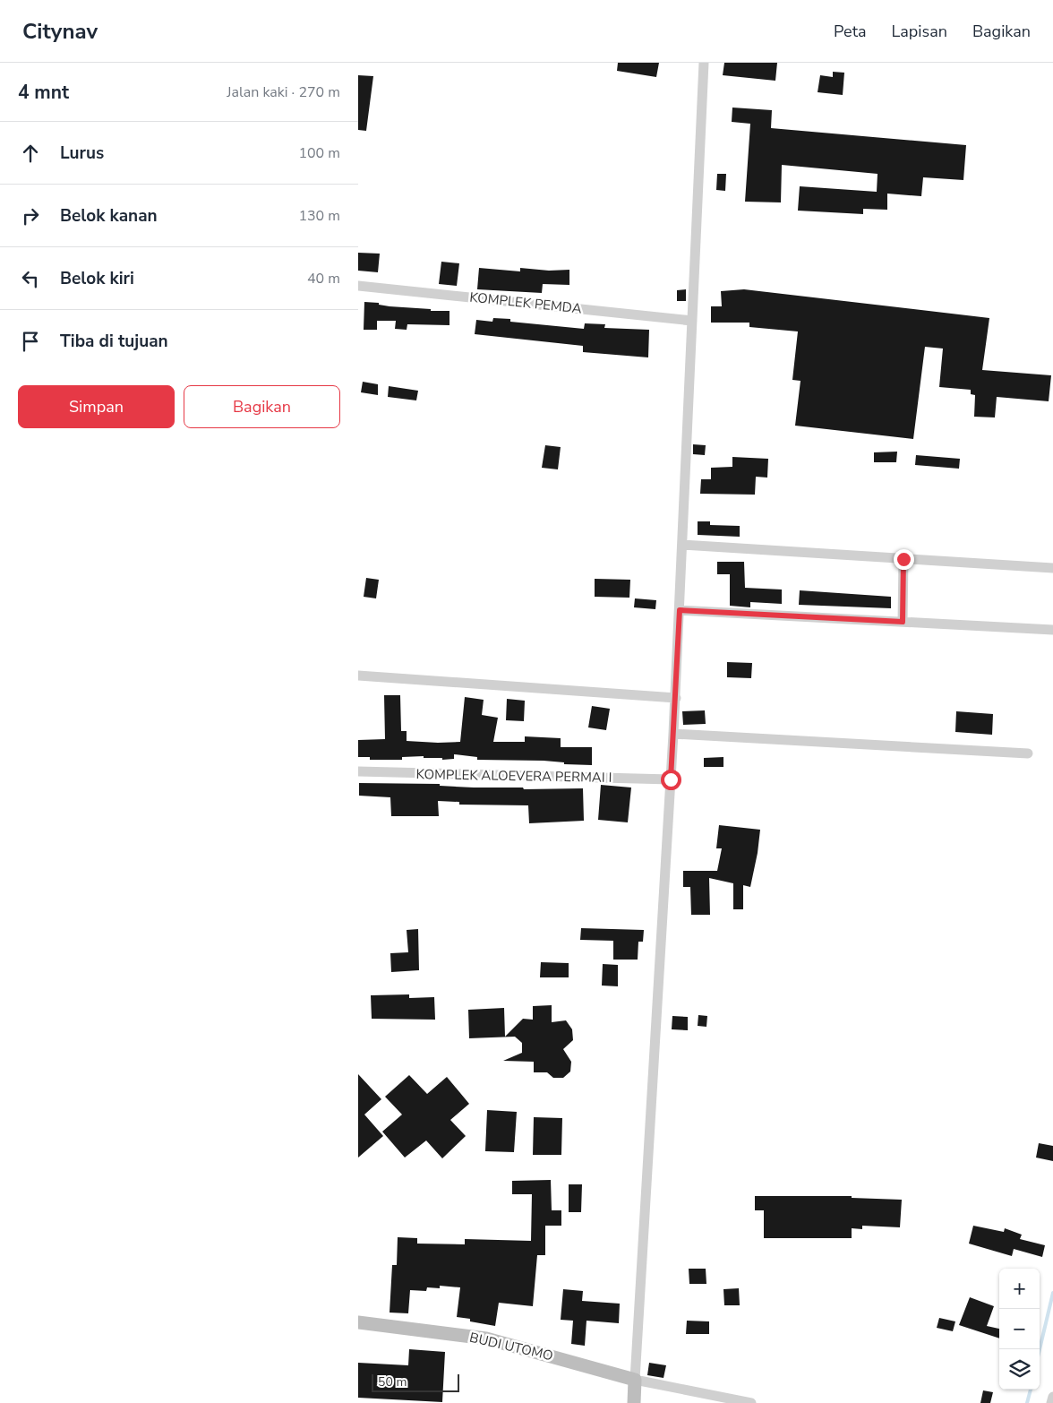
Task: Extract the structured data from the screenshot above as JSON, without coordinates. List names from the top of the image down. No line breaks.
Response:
{"streets":{"street":["KOMPLEK PEMDA","KOMPLEK ALOEVERA PERMAI I","BUDI UTOMO"]},"scale_bar":"50 m","page":{"header":"Citynav","nav":["Peta","Lapisan","Bagikan"],"heading":["4 mnt","Jalan kaki · 270 m"],"list":[["Lurus","100 m"],["Belok kanan","130 m"],["Belok kiri","40 m"],"Tiba di tujuan"],"buttons":["Simpan","Bagikan"],"map_buttons":["+","−"],"scale":"50 m"}}
